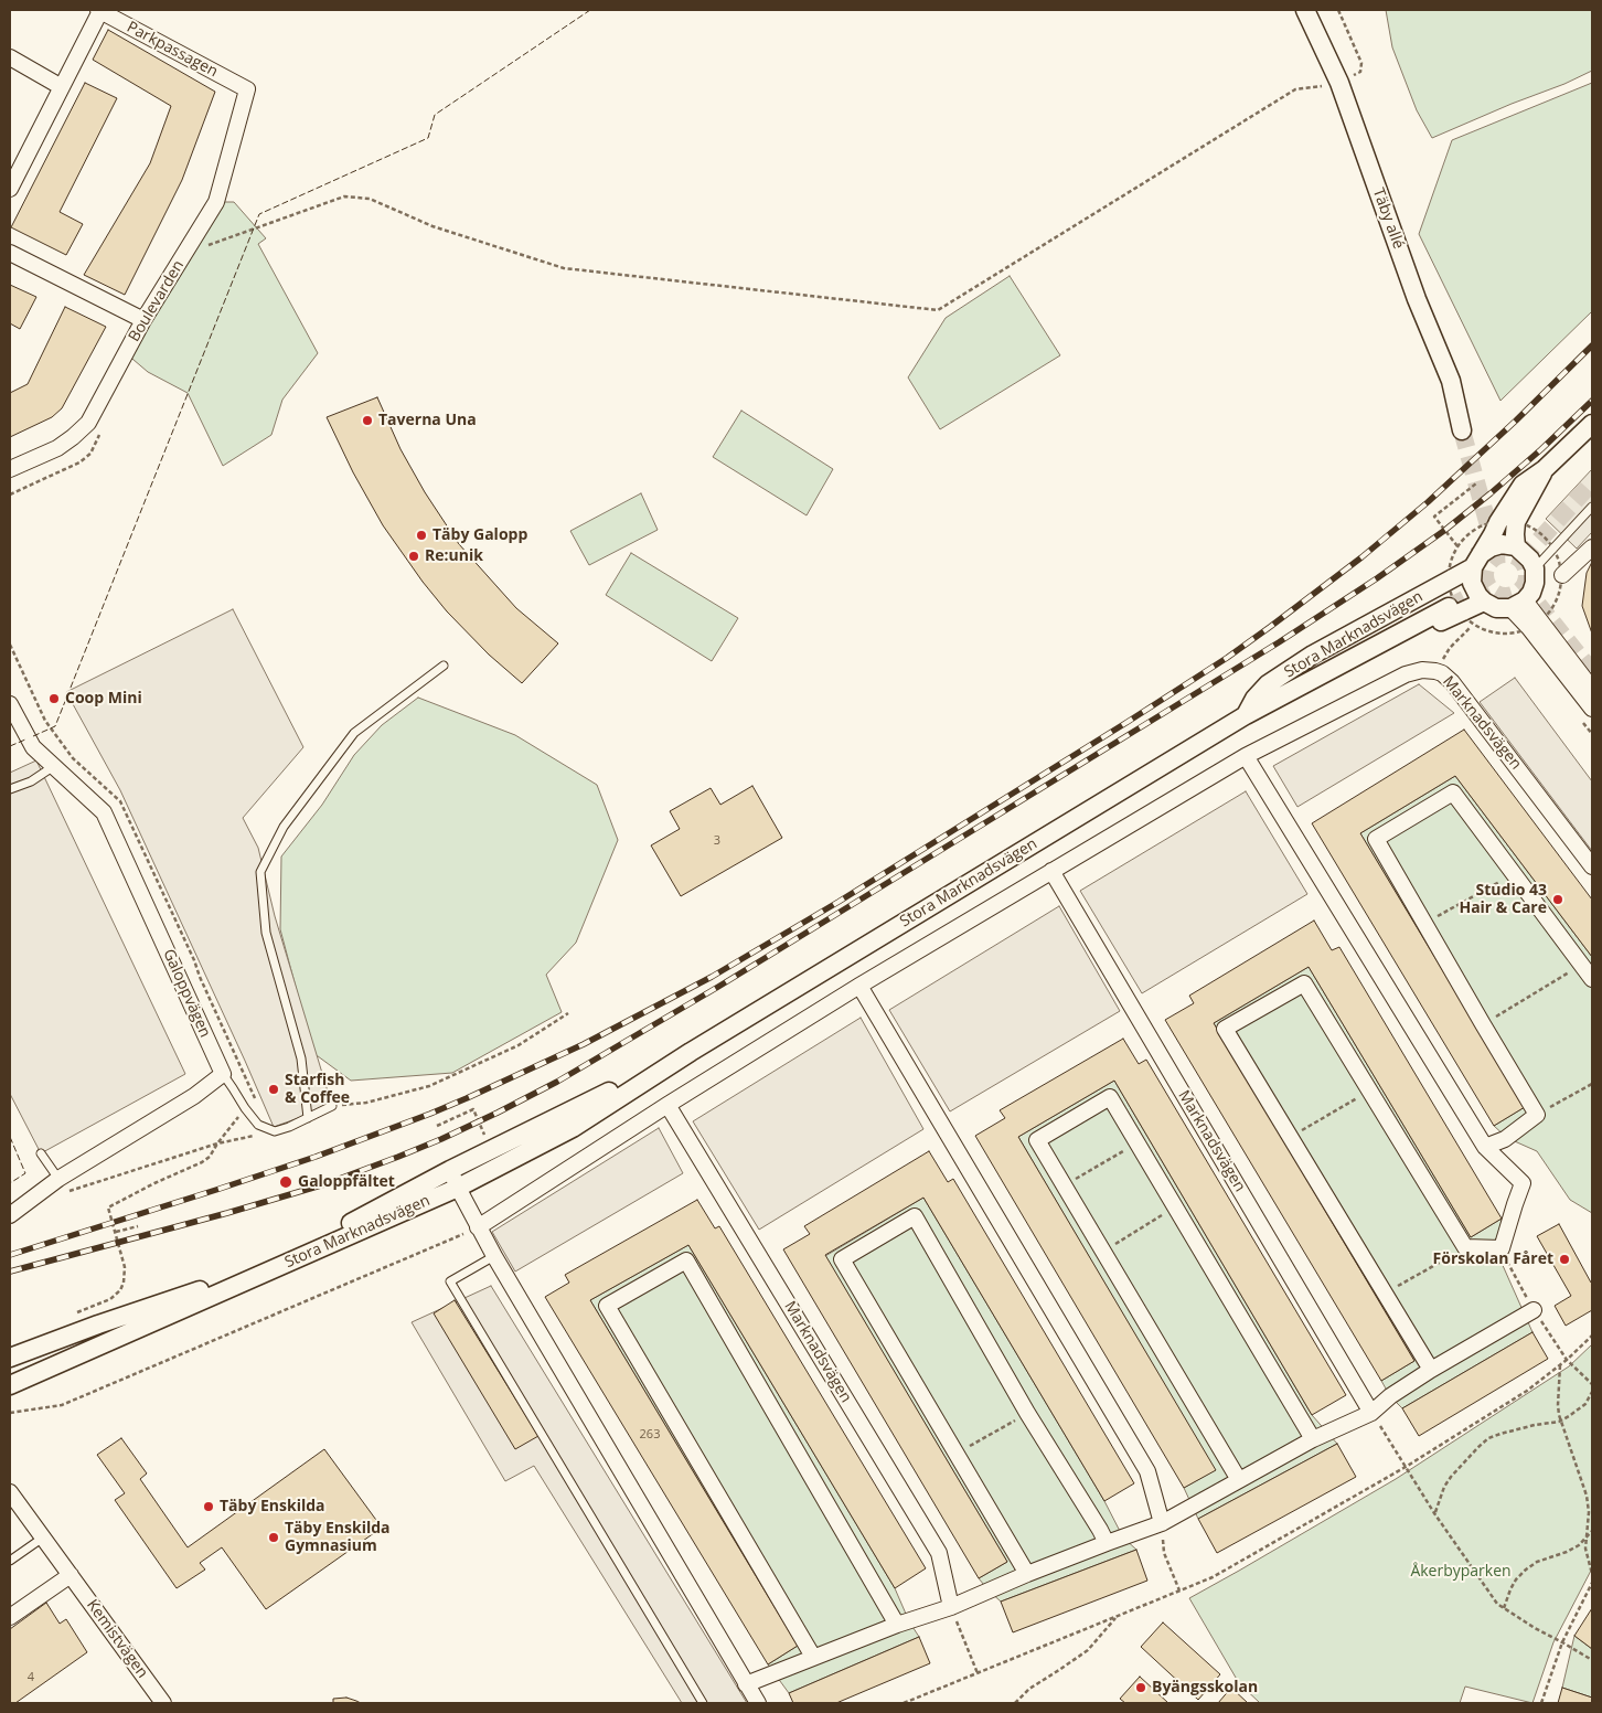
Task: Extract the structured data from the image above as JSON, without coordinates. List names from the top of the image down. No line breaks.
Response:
{"streets":{"street":["Parkpassagen","Täby allé","Boulevarden","Stora Marknadsvägen","Marknadsvägen","Galoppvägen","Kemistvägen"]},"crossings":[["Parkpassagen","Boulevarden"]],"parks":["Åkerbyparken"],"places":["Taverna Una","Täby Galopp","Re:unik","Coop Mini","Studio 43 Hair & Care","Starfish & Coffee","Galoppfältet","Förskolan Fåret","Täby Enskilda","Täby Enskilda Gymnasium","Byängsskolan"],"house_numbers":["3","263","4"]}
